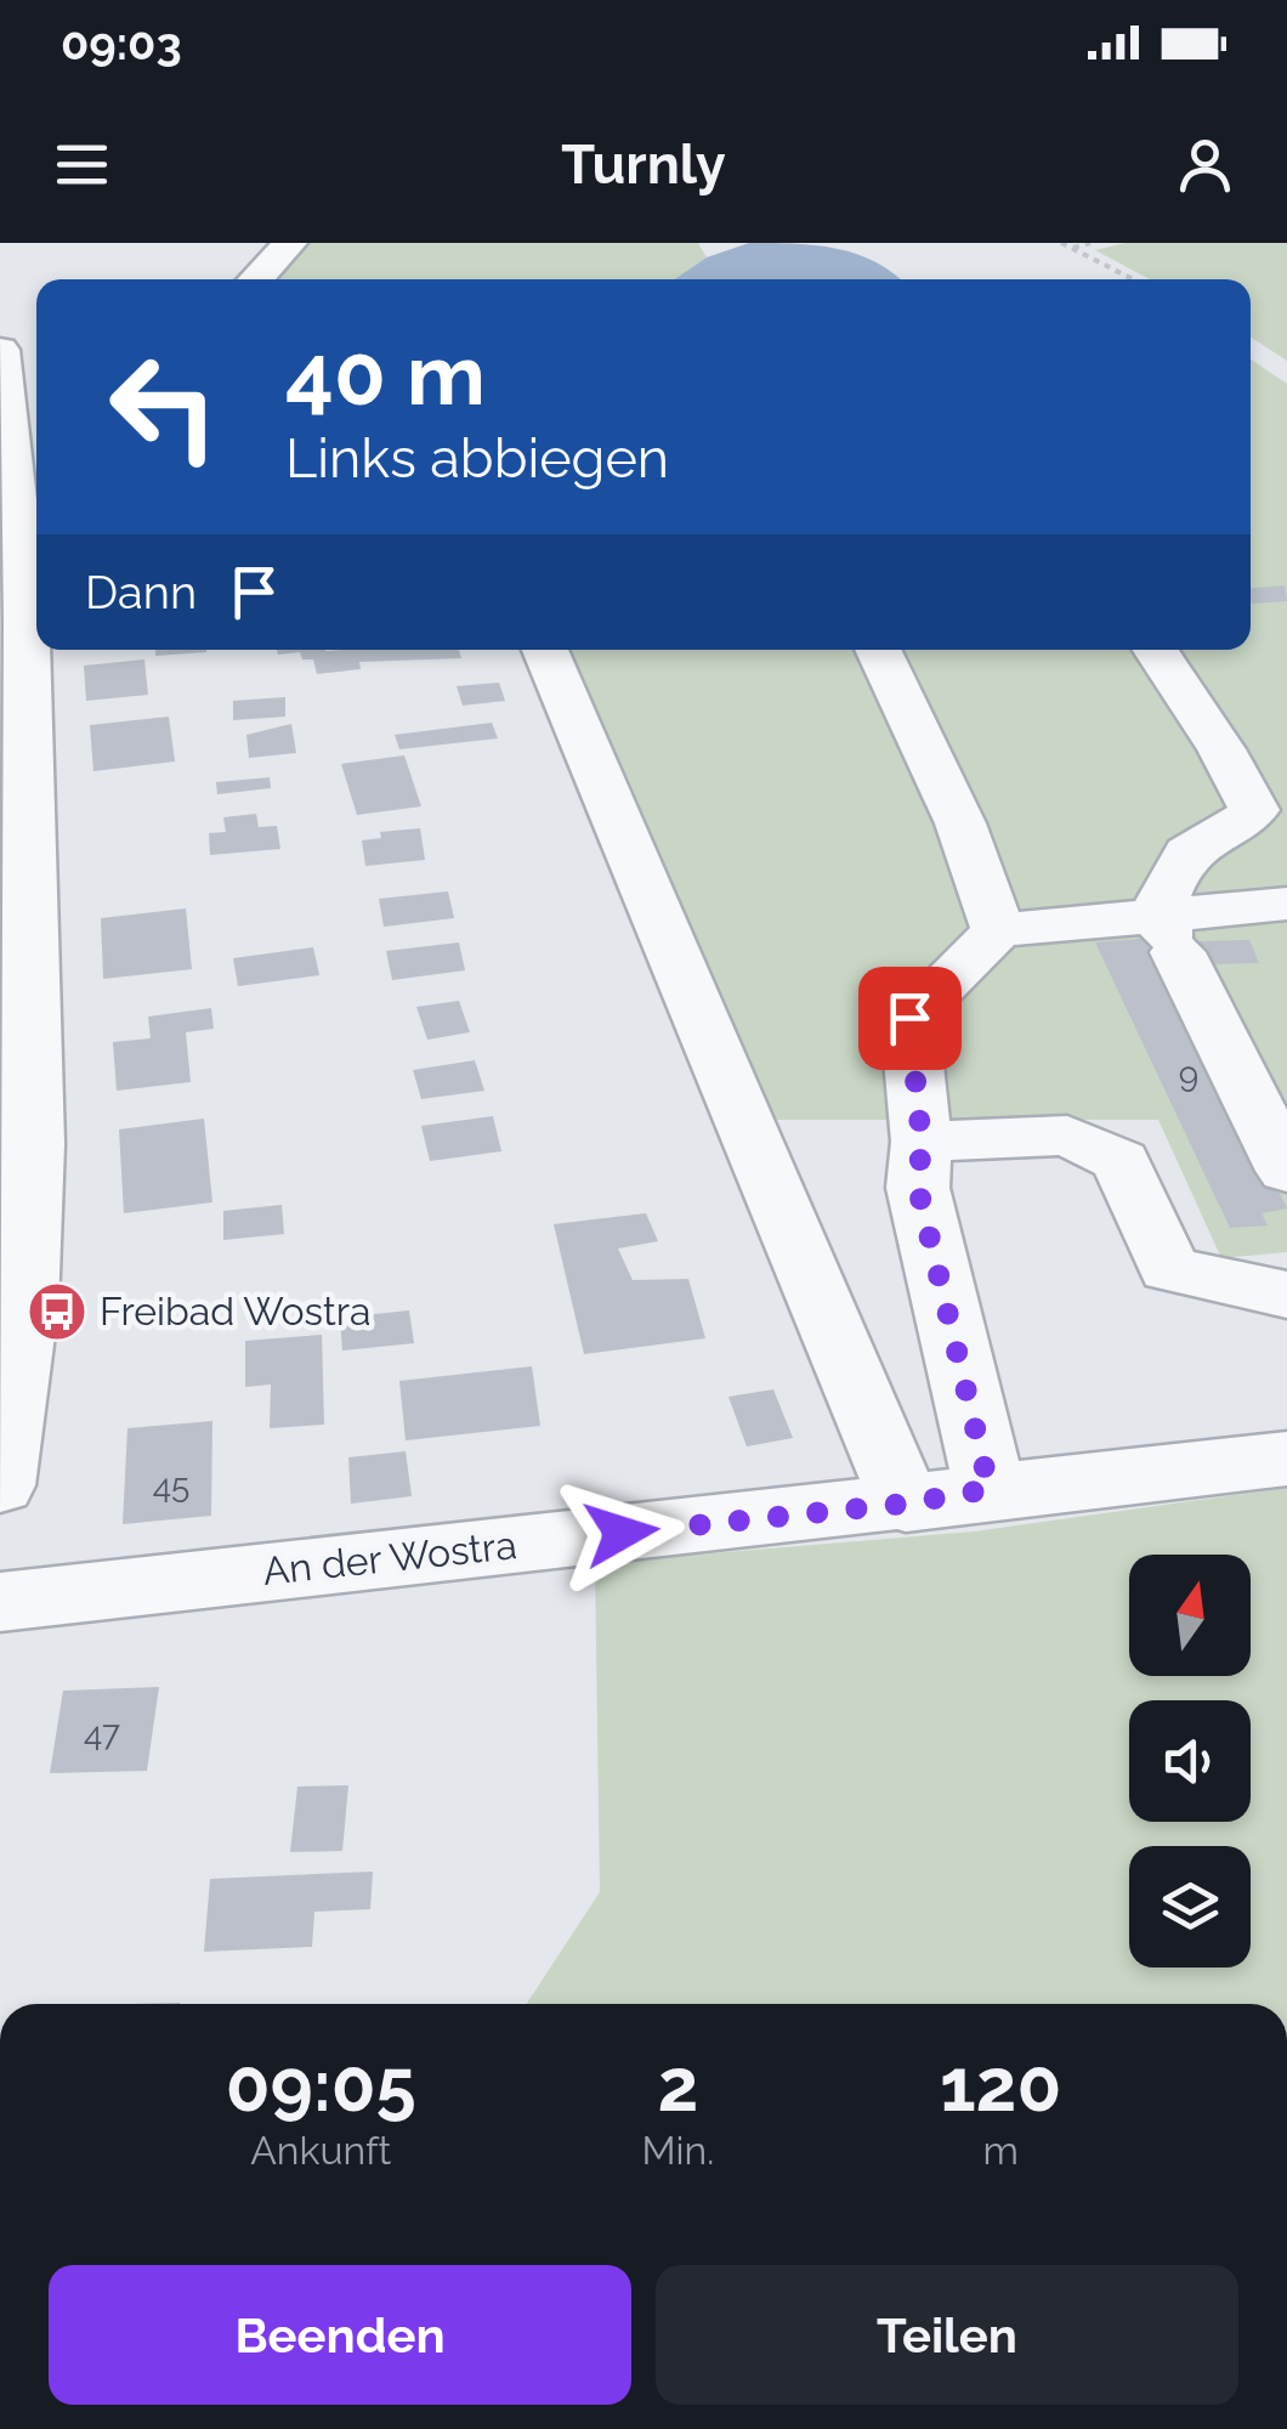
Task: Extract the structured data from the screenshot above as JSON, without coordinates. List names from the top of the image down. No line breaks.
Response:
{"streets":{"street":["An der Wostra"]},"places":{"bus stop":["Freibad Wostra"]},"house_numbers":["9","45","47"],"north":"top","page":{"status":"09:03","header":"Turnly","turn":["40 m","Links abbiegen"],"then":"Dann","eta":["09:05","Ankunft","2","Min.","120","m"],"buttons":["Beenden","Teilen"]}}
